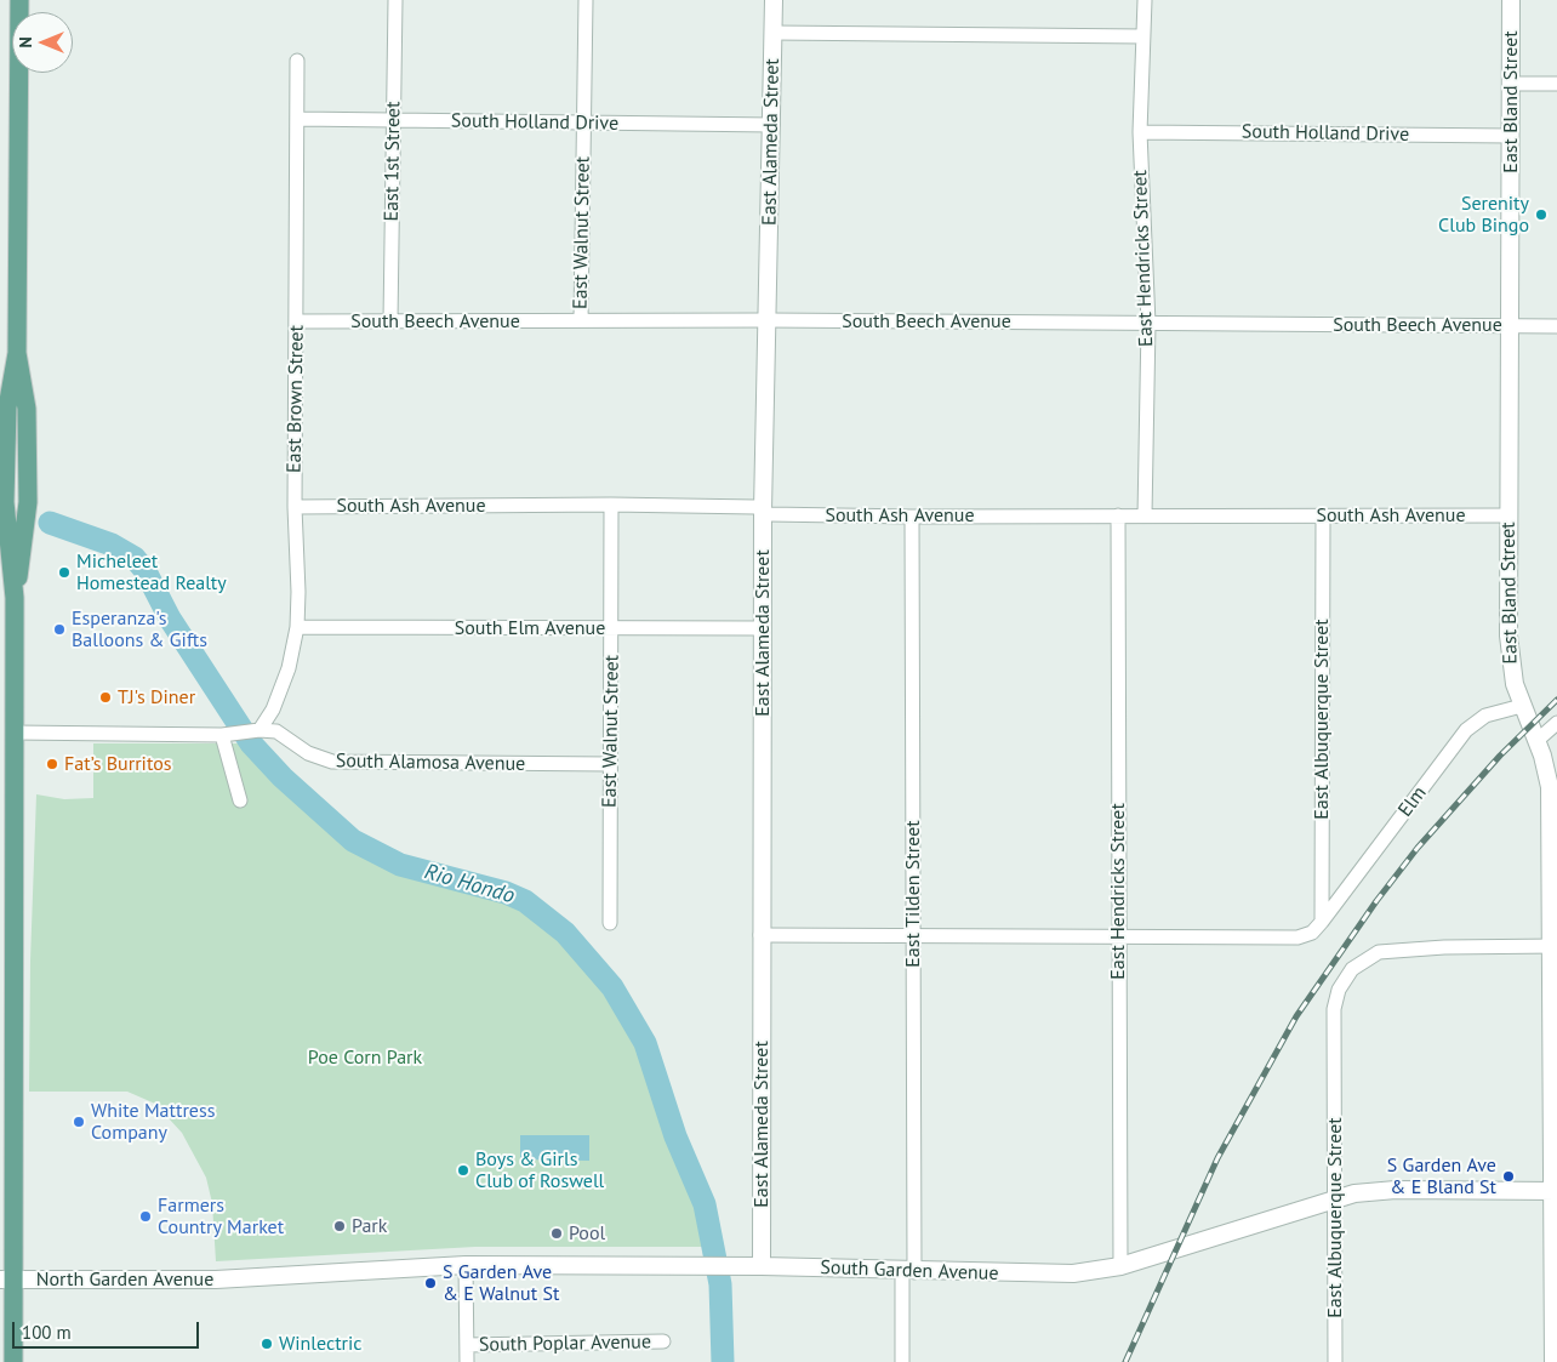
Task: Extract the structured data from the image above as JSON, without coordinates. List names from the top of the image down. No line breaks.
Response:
{"streets":{"street":["East Bland Street","South Holland Drive","East Alameda Street","East 1st Street","East Walnut Street","East Hendricks Street","South Beech Avenue","East Brown Street","South Ash Avenue","South Elm Avenue","East Albuquerque Street","South Alamosa Avenue","Elm","East Tilden Street","South Garden Avenue","North Garden Avenue","South Poplar Avenue"]},"crossings":[["East Bland Street","South Holland Drive"],["East Bland Street","South Beech Avenue"],["East Bland Street","South Ash Avenue"],["East Bland Street","East Albuquerque Street"],["East Bland Street","Elm"],["East Bland Street","South Garden Avenue"],["South Holland Drive","East Alameda Street"],["South Holland Drive","East 1st Street"],["South Holland Drive","East Walnut Street"],["South Holland Drive","East Hendricks Street"],["South Holland Drive","East Brown Street"],["East Alameda Street","South Beech Avenue"],["East Alameda Street","South Ash Avenue"],["East Alameda Street","South Elm Avenue"],["East Alameda Street","South Garden Avenue"],["East 1st Street","South Beech Avenue"],["East Walnut Street","South Beech Avenue"],["East Walnut Street","South Ash Avenue"],["East Walnut Street","South Elm Avenue"],["East Walnut Street","South Alamosa Avenue"],["East Hendricks Street","South Beech Avenue"],["East Hendricks Street","South Ash Avenue"],["East Hendricks Street","South Garden Avenue"],["South Beech Avenue","East Brown Street"],["East Brown Street","South Ash Avenue"],["East Brown Street","South Elm Avenue"],["East Brown Street","South Alamosa Avenue"],["South Ash Avenue","East Albuquerque Street"],["South Ash Avenue","East Tilden Street"],["East Albuquerque Street","Elm"],["East Albuquerque Street","South Garden Avenue"],["East Tilden Street","South Garden Avenue"],["South Garden Avenue","North Garden Avenue"]],"water":["Rio Hondo"],"parks":["Poe Corn Park"],"places":["Serenity Club Bingo","Micheleet Homestead Realty","Esperanza's Balloons & Gifts","TJ's Diner","Fat’s Burritos","White Mattress Company","Boys & Girls Club of Roswell","S Garden Ave & E Bland St","Farmers Country Market","Park","Pool","S Garden Ave & E Walnut St","Winlectric"],"scale_bar":"100 m","north":"left"}
